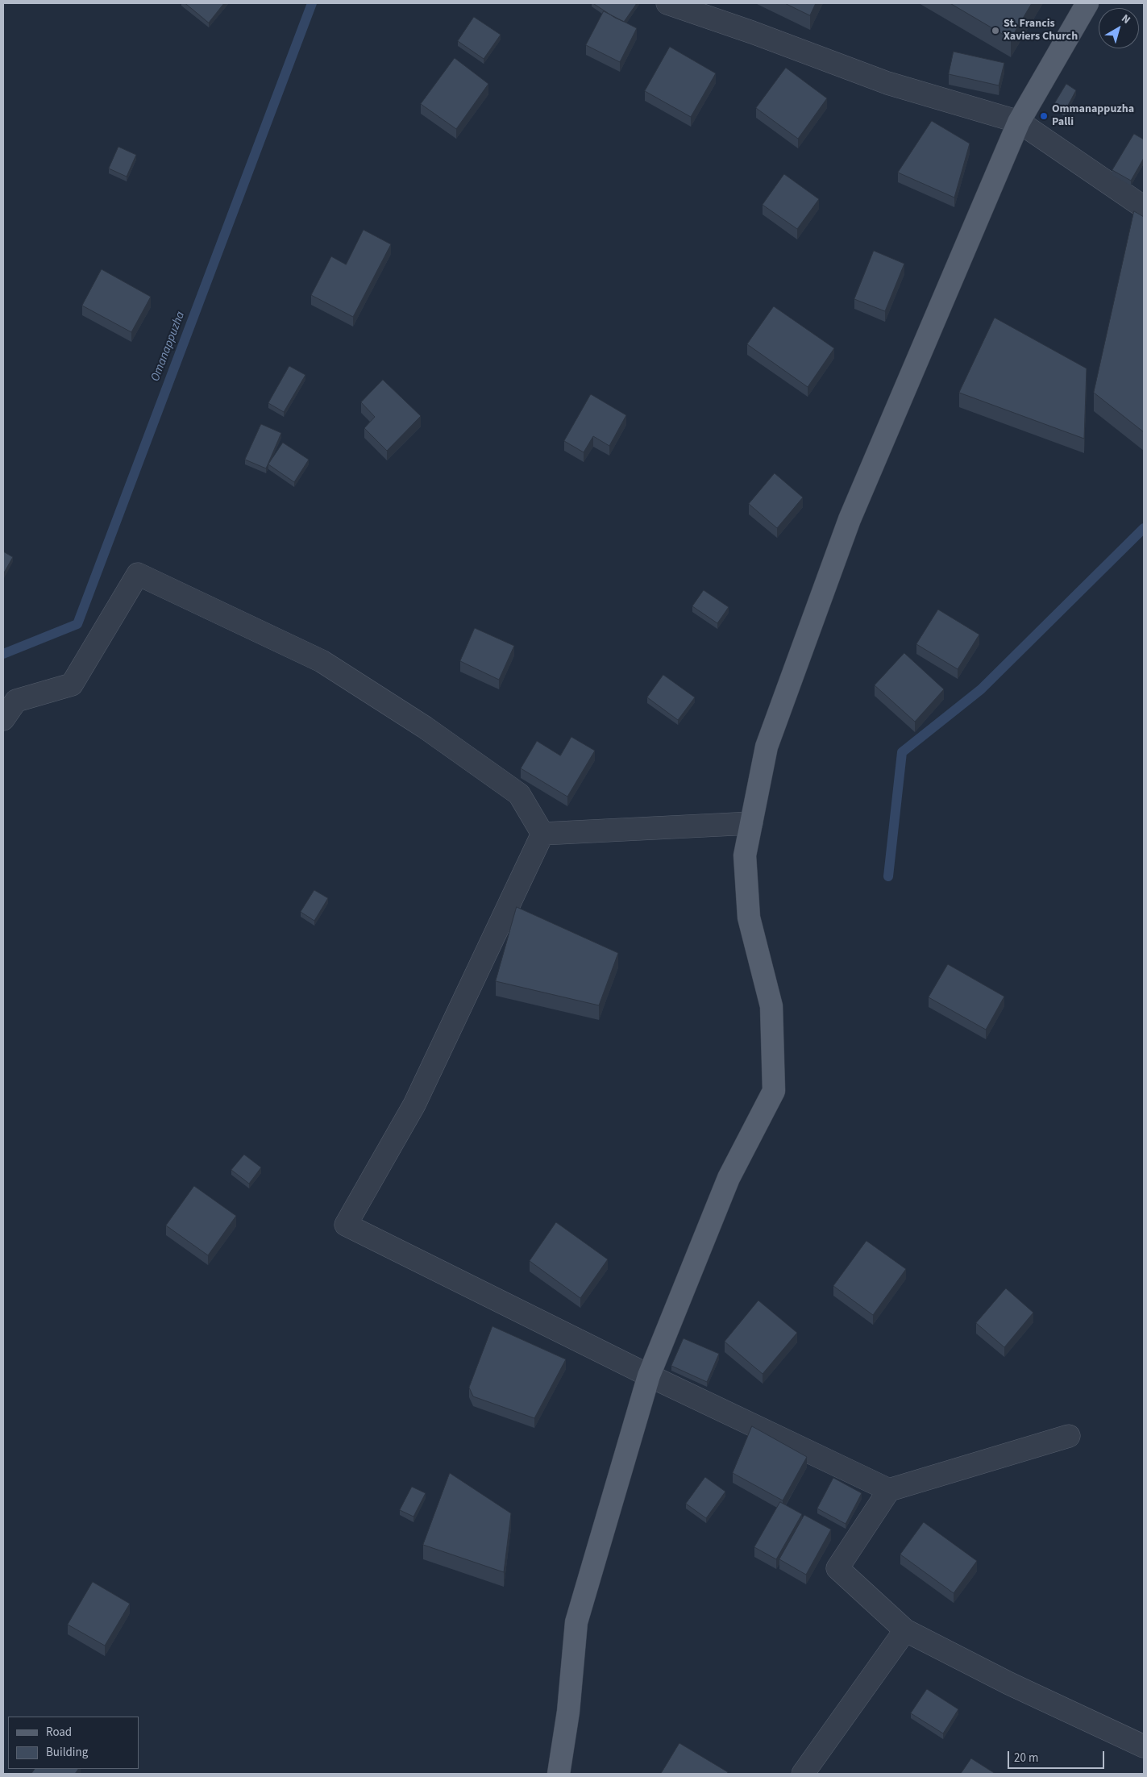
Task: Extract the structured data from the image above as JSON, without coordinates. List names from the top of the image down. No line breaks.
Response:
{"water":["Omanappuzha"],"places":["St. Francis Xaviers Church","Ommanappuzha Palli"],"legend":["Road","Building"],"scale_bar":"20 m","north":"top right"}
